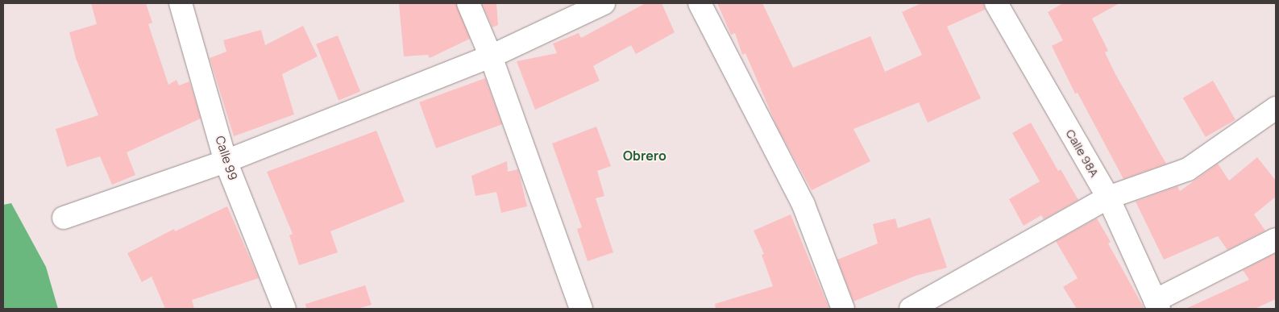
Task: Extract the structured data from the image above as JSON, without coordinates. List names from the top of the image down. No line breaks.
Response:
{"streets":{"street":["Calle 98A","Calle 99"]},"districts":["Obrero"]}
